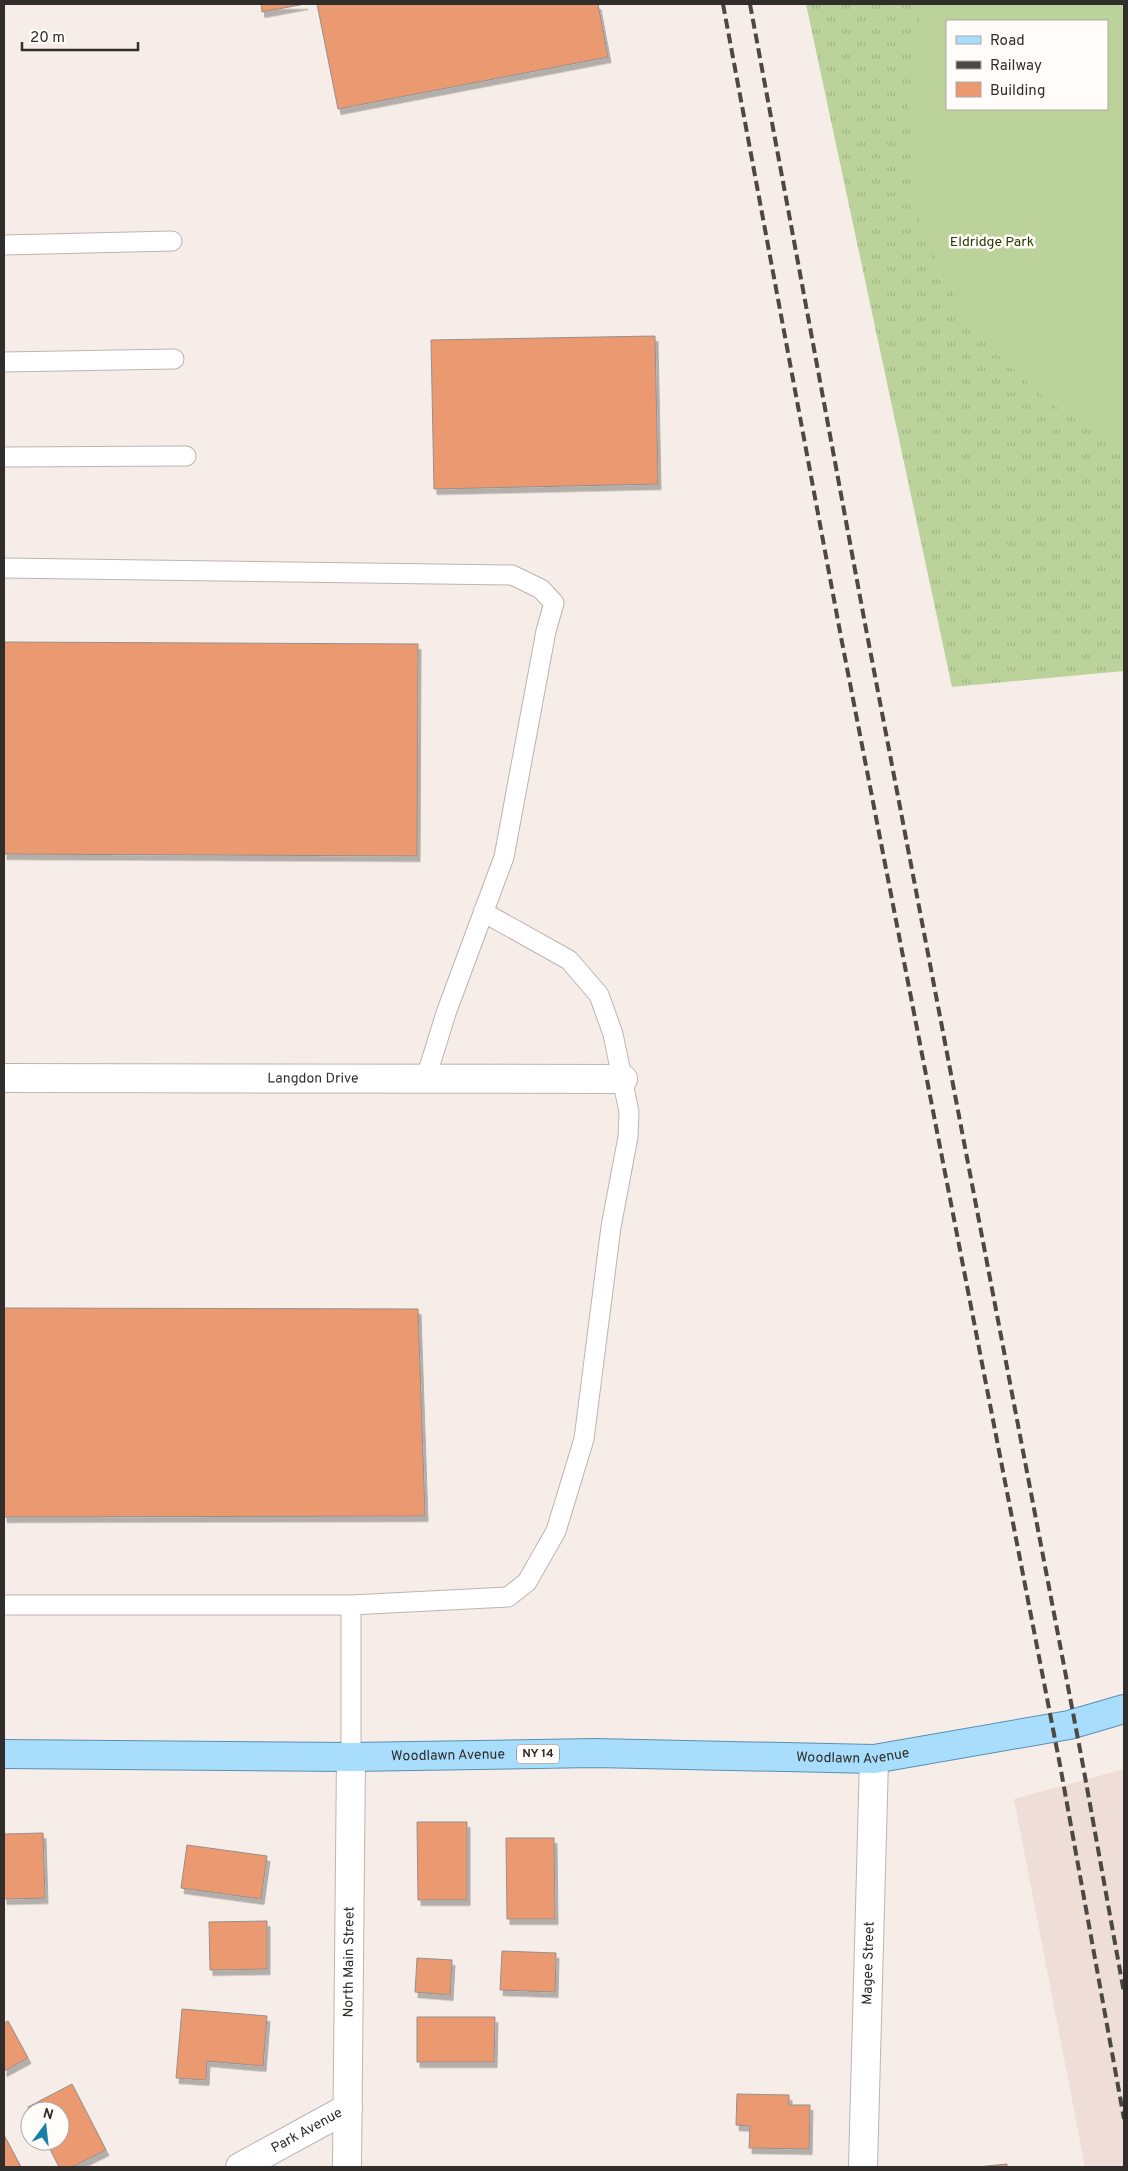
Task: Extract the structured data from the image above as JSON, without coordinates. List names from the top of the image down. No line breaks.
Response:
{"streets":{"main road":["NY 14","Woodlawn Avenue"],"street":["Langdon Drive","North Main Street","Magee Street","Park Avenue"]},"crossings":[["Woodlawn Avenue","North Main Street"],["Woodlawn Avenue","Magee Street"],["North Main Street","Park Avenue"]],"parks":["Eldridge Park"],"legend":["Road","Railway","Building"],"scale_bar":"20 m","north":"top"}
